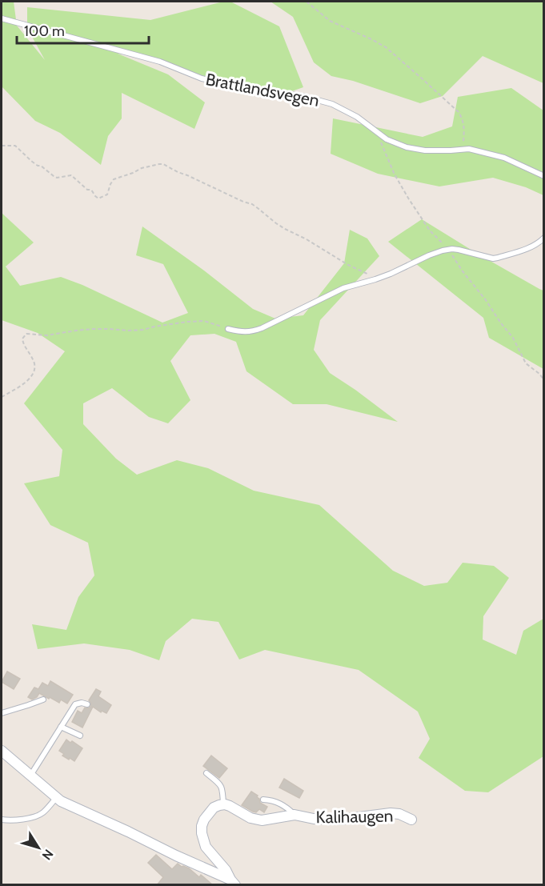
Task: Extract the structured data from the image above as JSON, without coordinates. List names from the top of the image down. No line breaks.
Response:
{"streets":{"street":["Kalihaugen"],"lane":["Brattlandsvegen"]},"scale_bar":"100 m","north":"bottom right"}
